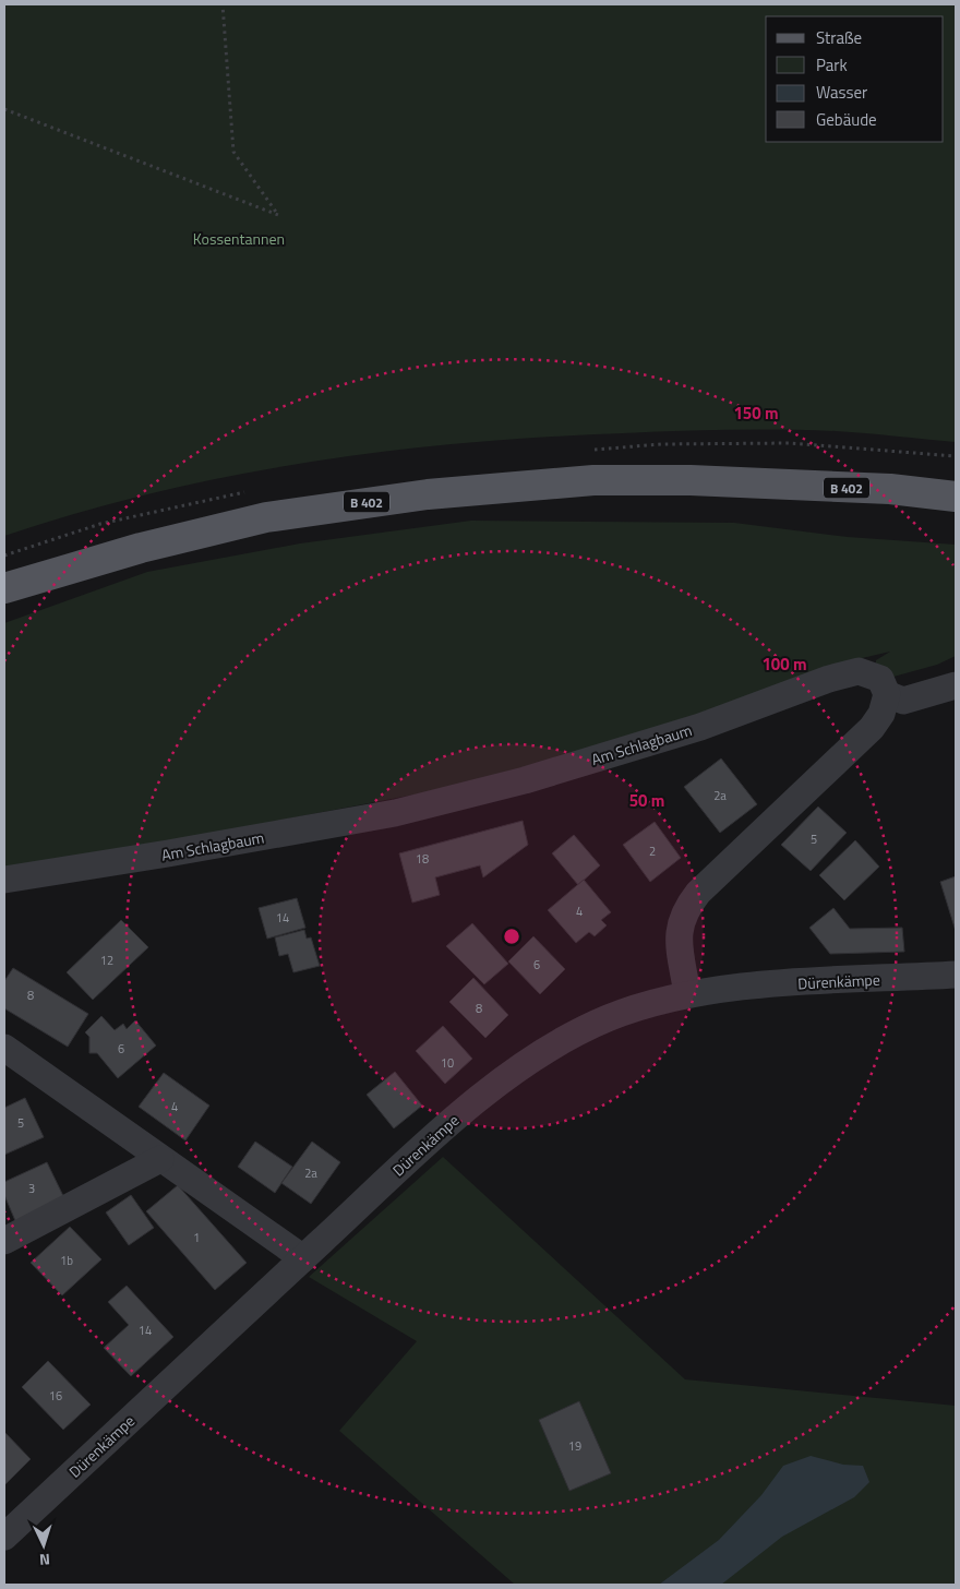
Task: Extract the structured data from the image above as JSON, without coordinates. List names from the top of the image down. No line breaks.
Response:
{"streets":{"main road":["B 402"],"street":["Am Schlagbaum","Dürenkämpe"]},"parks":["Kossentannen"],"house_numbers":["2a","5","2","18","4","14","12","6","8","8","6","10","4","5","2a","3","1","1b","14","16","19"],"legend":["Straße","Park","Wasser","Gebäude"],"north":"bottom","rings":["150 m","100 m","50 m"]}
